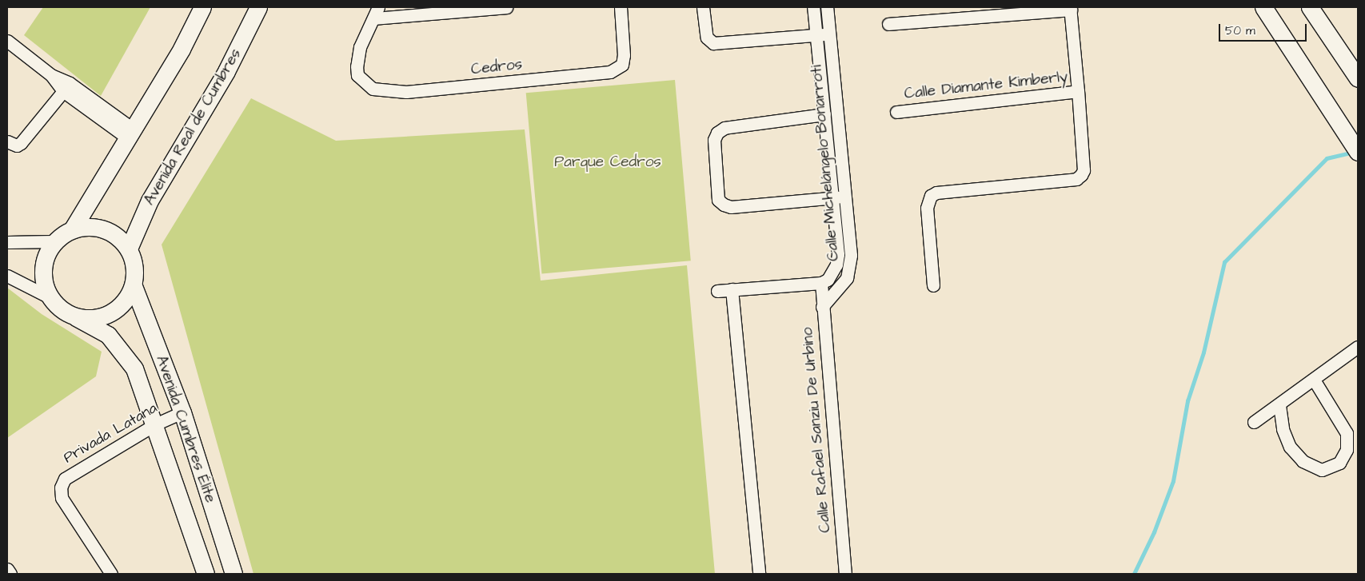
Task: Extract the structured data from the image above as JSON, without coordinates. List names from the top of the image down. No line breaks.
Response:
{"streets":{"street":["Cedros","Calle Diamante Kimberly","Avenida Real de Cumbres","Calle Michelángelo Bonarroti","Avenida Cumbres Élite","Calle Rafael Sanziu De Urbino","Privada Latana"]},"crossings":[["Avenida Real de Cumbres","Avenida Cumbres Élite"],["Calle Michelángelo Bonarroti","Calle Rafael Sanziu De Urbino"],["Avenida Cumbres Élite","Privada Latana"]],"parks":["Parque Cedros"],"scale_bar":"50 m"}
